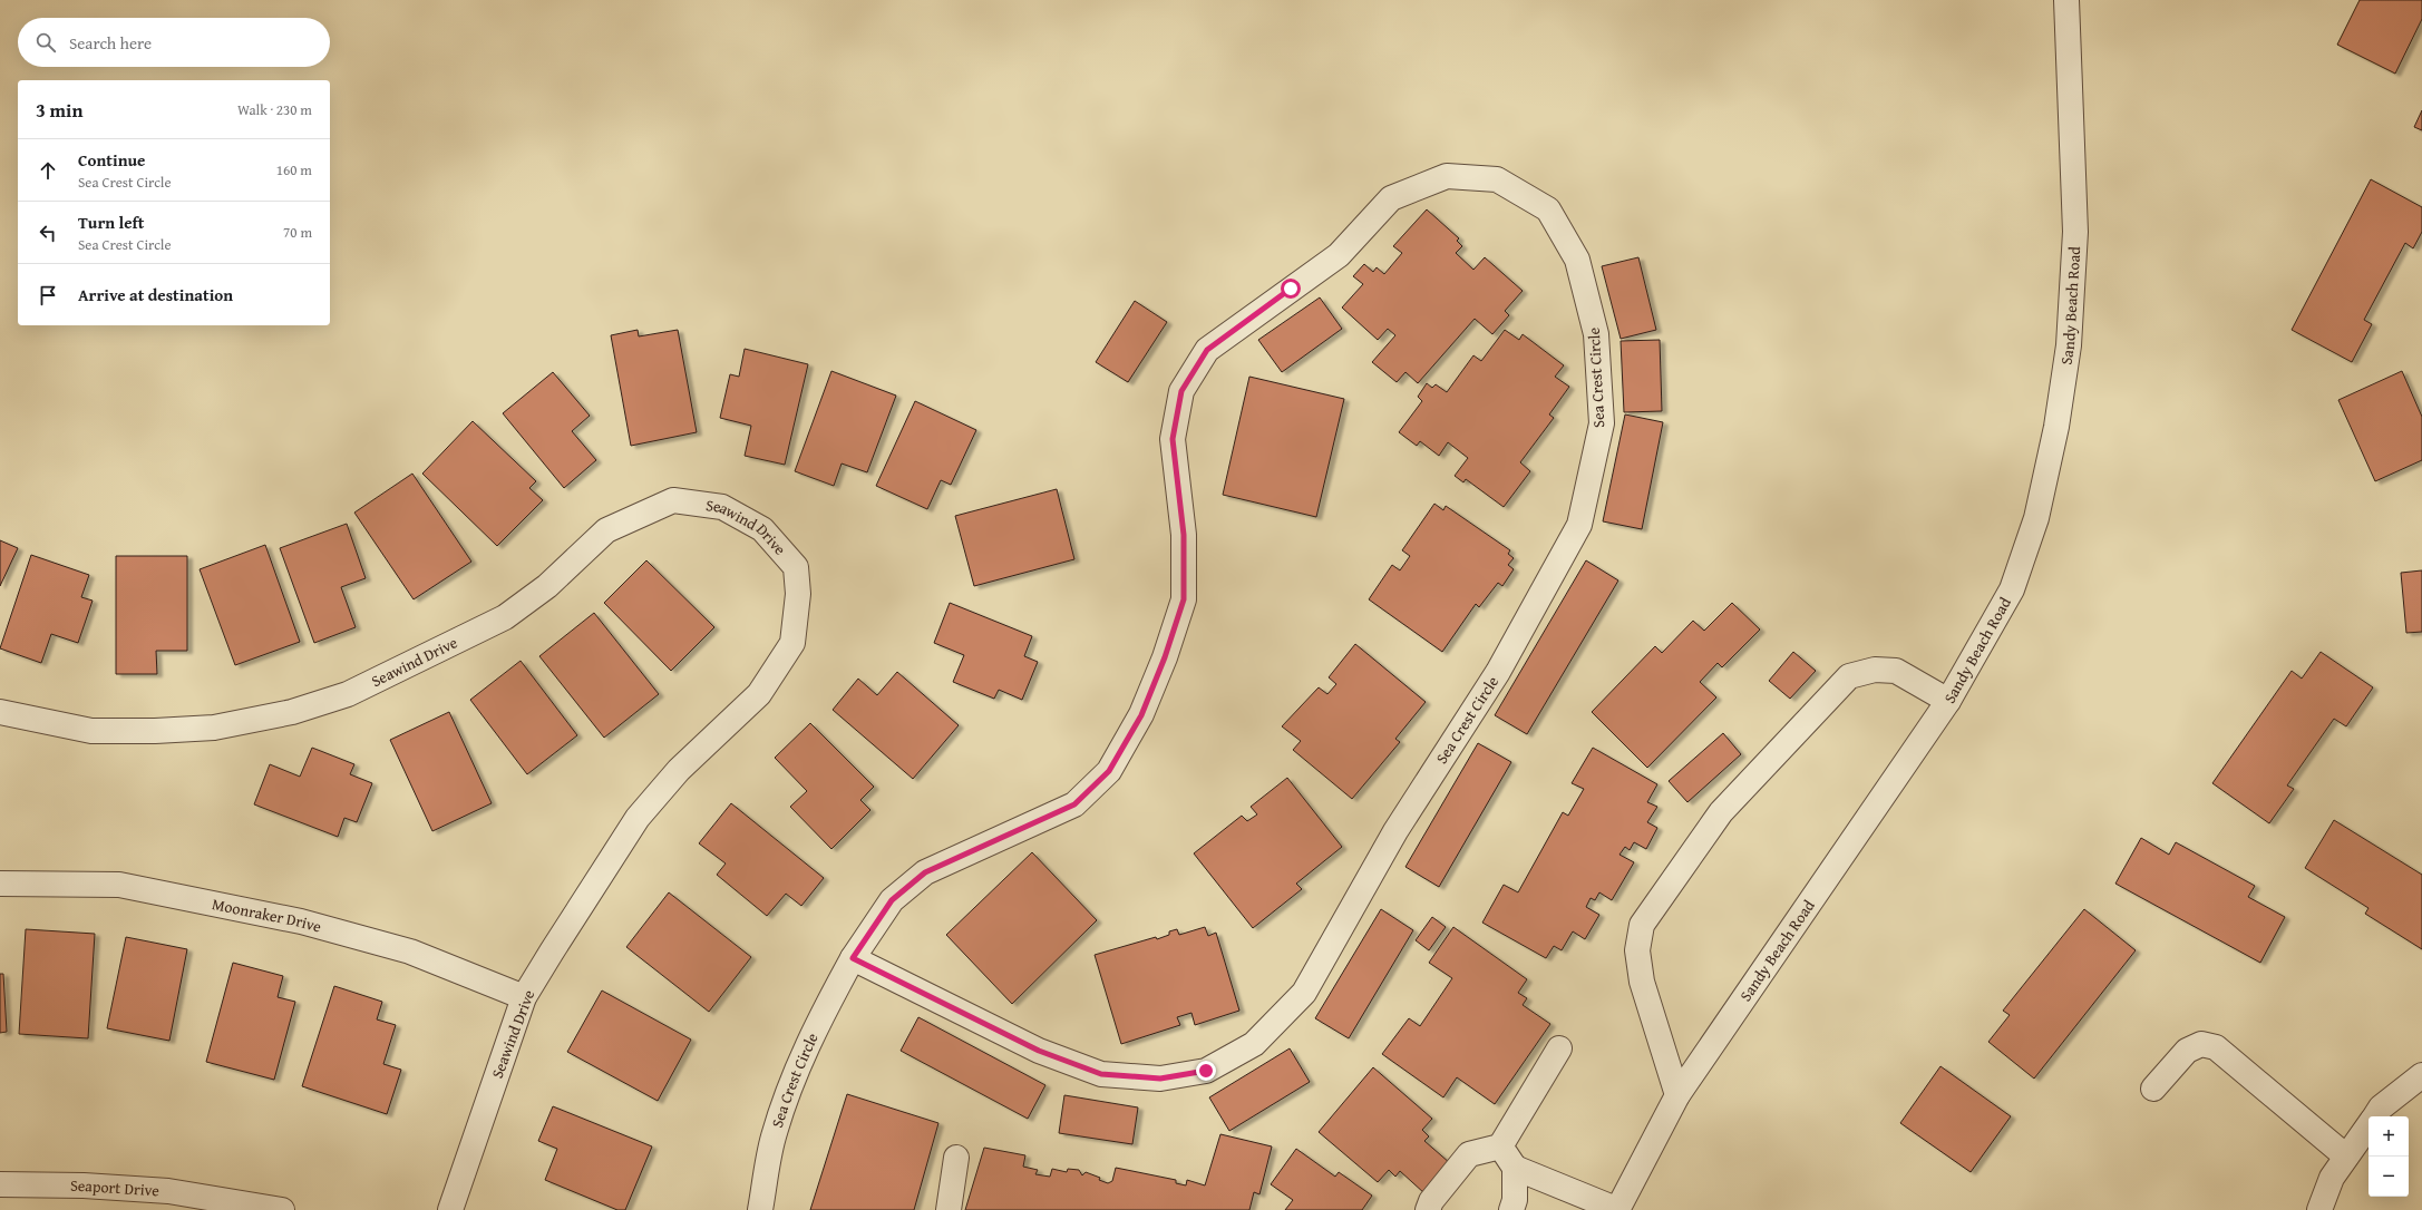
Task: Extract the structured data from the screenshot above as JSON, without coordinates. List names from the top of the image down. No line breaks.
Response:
{"streets":{"street":["Sandy Beach Road","Sea Crest Circle","Seawind Drive","Moonraker Drive","Seaport Drive"]},"crossings":[["Seawind Drive","Moonraker Drive"]],"page":{"search":"Search here","heading":["3 min","Walk · 230 m"],"list":[["Continue","Sea Crest Circle","160 m"],["Turn left","Sea Crest Circle","70 m"],"Arrive at destination"],"map_buttons":["+","−"]}}
